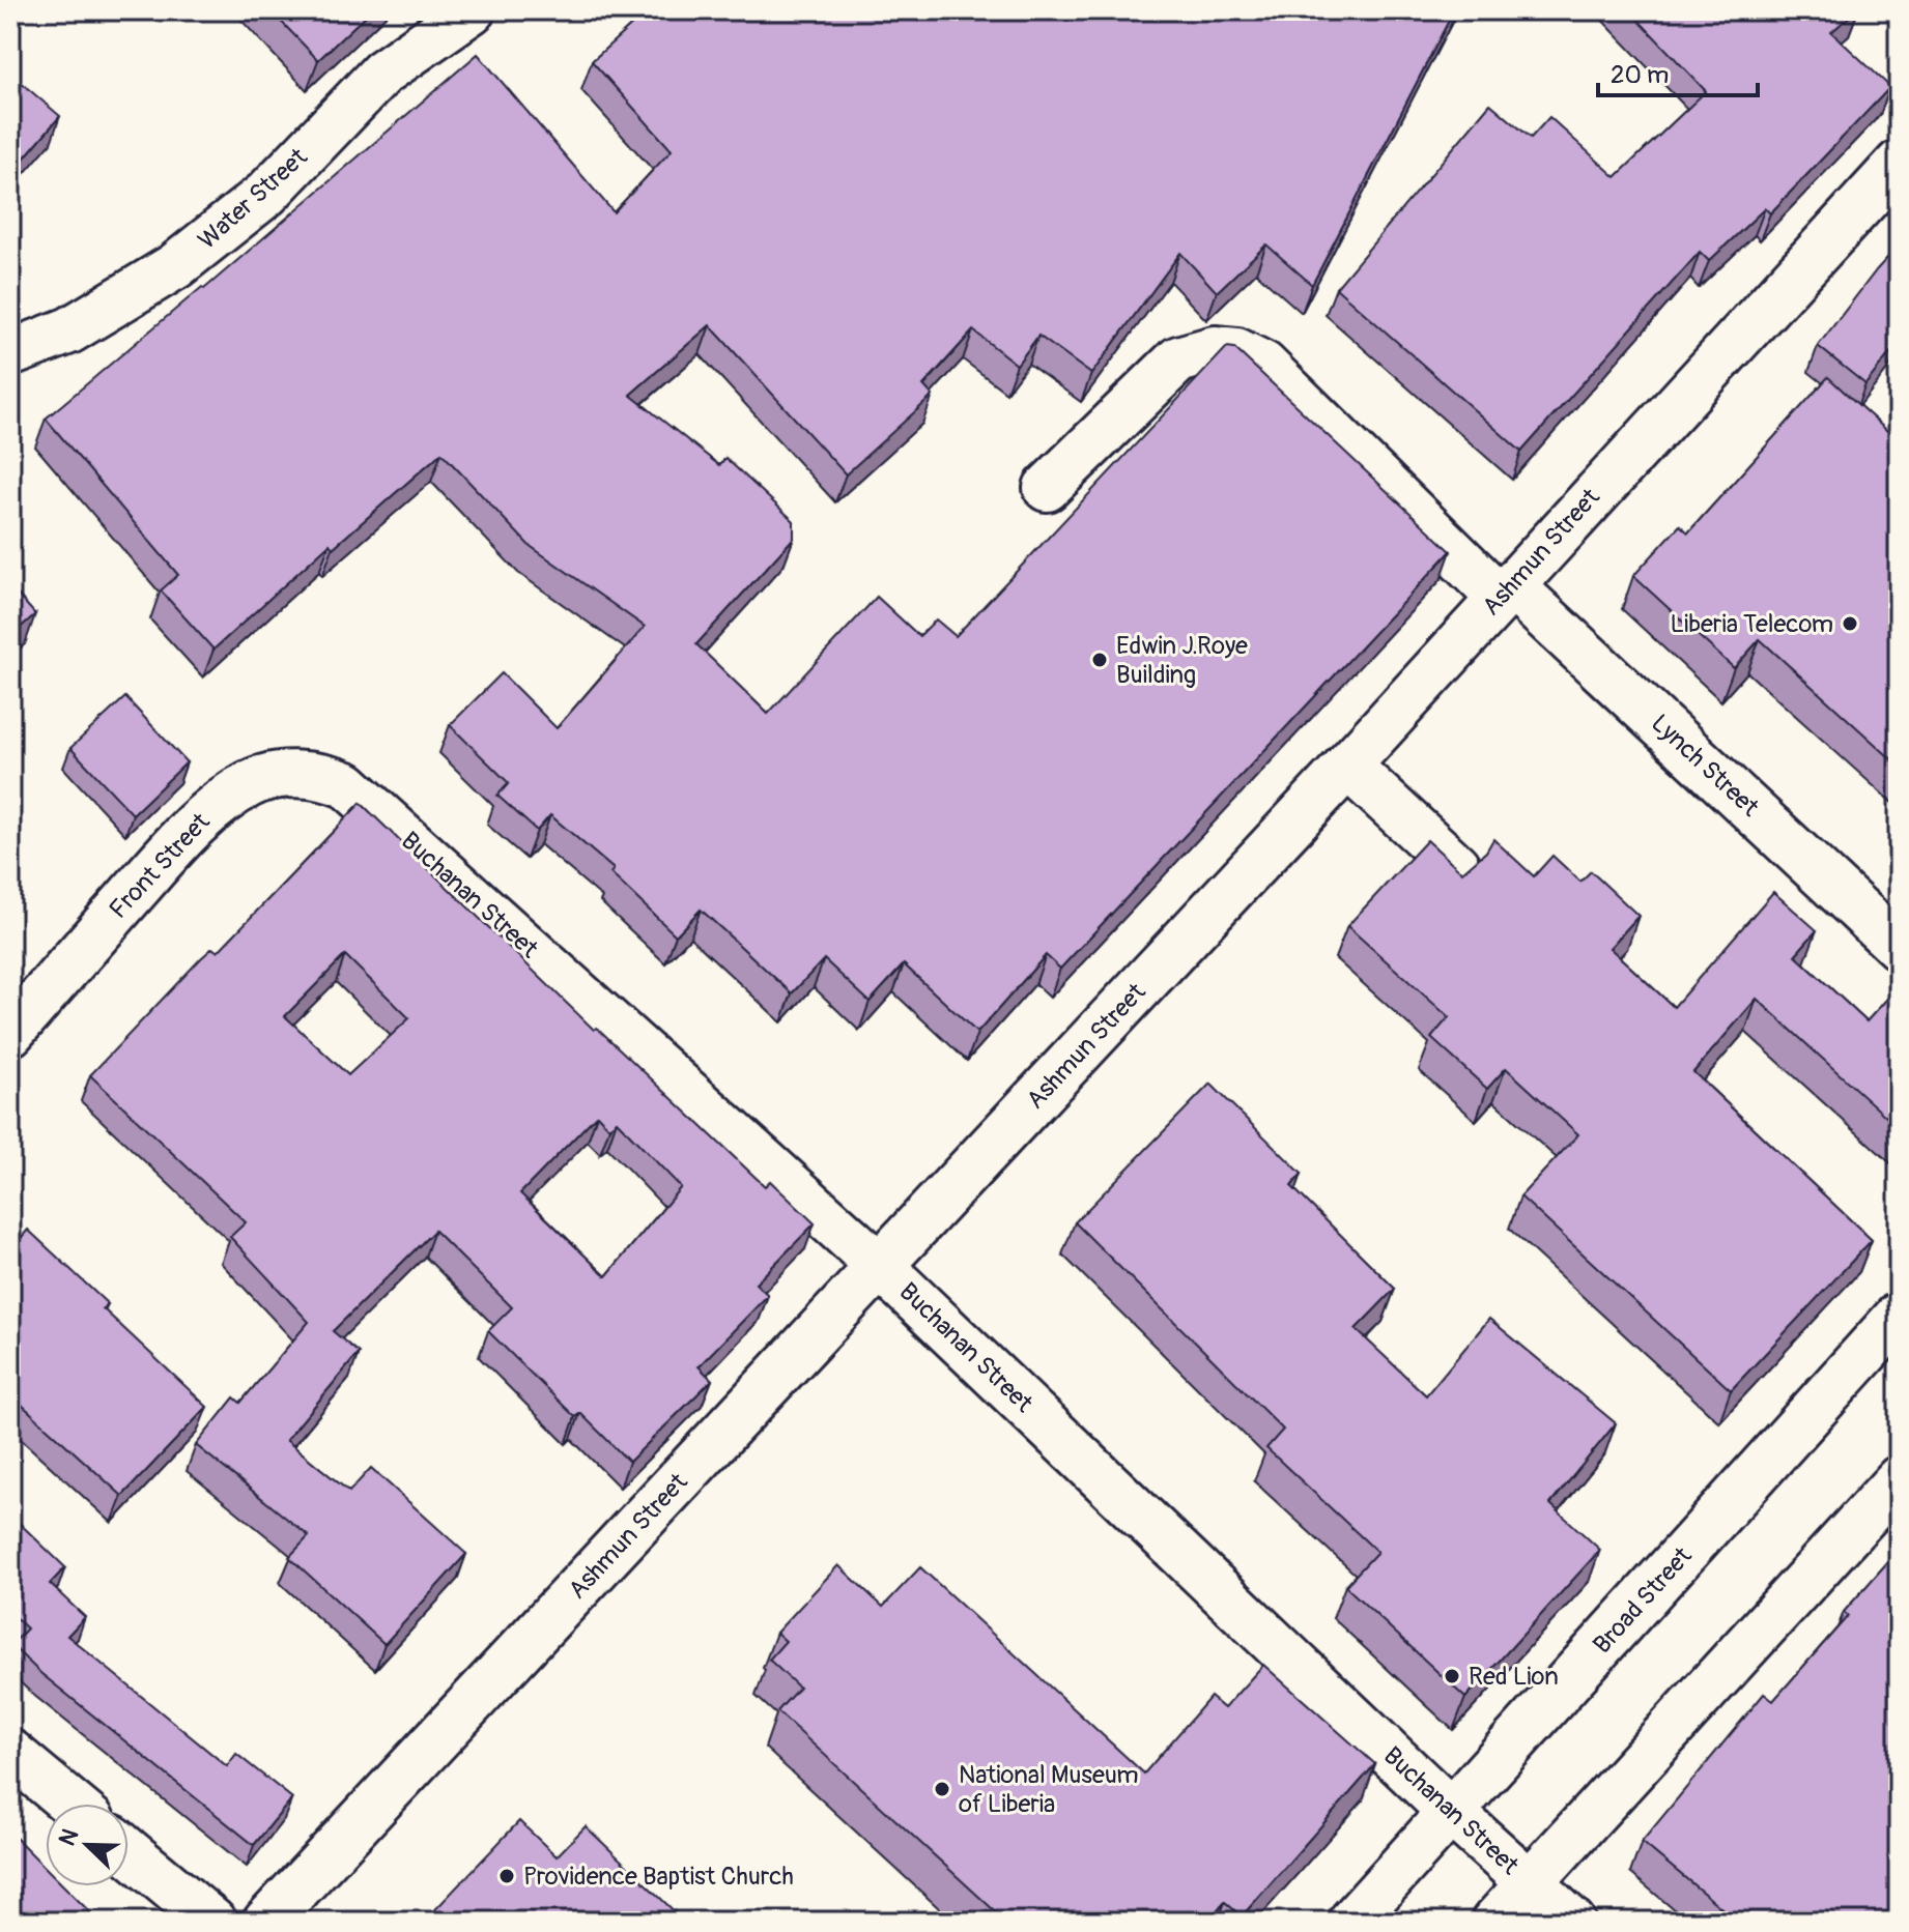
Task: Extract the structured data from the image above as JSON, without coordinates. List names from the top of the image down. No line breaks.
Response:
{"streets":{"street":["Water Street","Ashmun Street","Lynch Street","Front Street","Buchanan Street","Broad Street"]},"crossings":[["Ashmun Street","Lynch Street"],["Ashmun Street","Buchanan Street"],["Front Street","Buchanan Street"],["Buchanan Street","Broad Street"]],"places":["Liberia Telecom","Edwin J.Roye Building","Red Lion","National Museum of Liberia","Providence Baptist Church"],"scale_bar":"20 m","north":"top left"}
